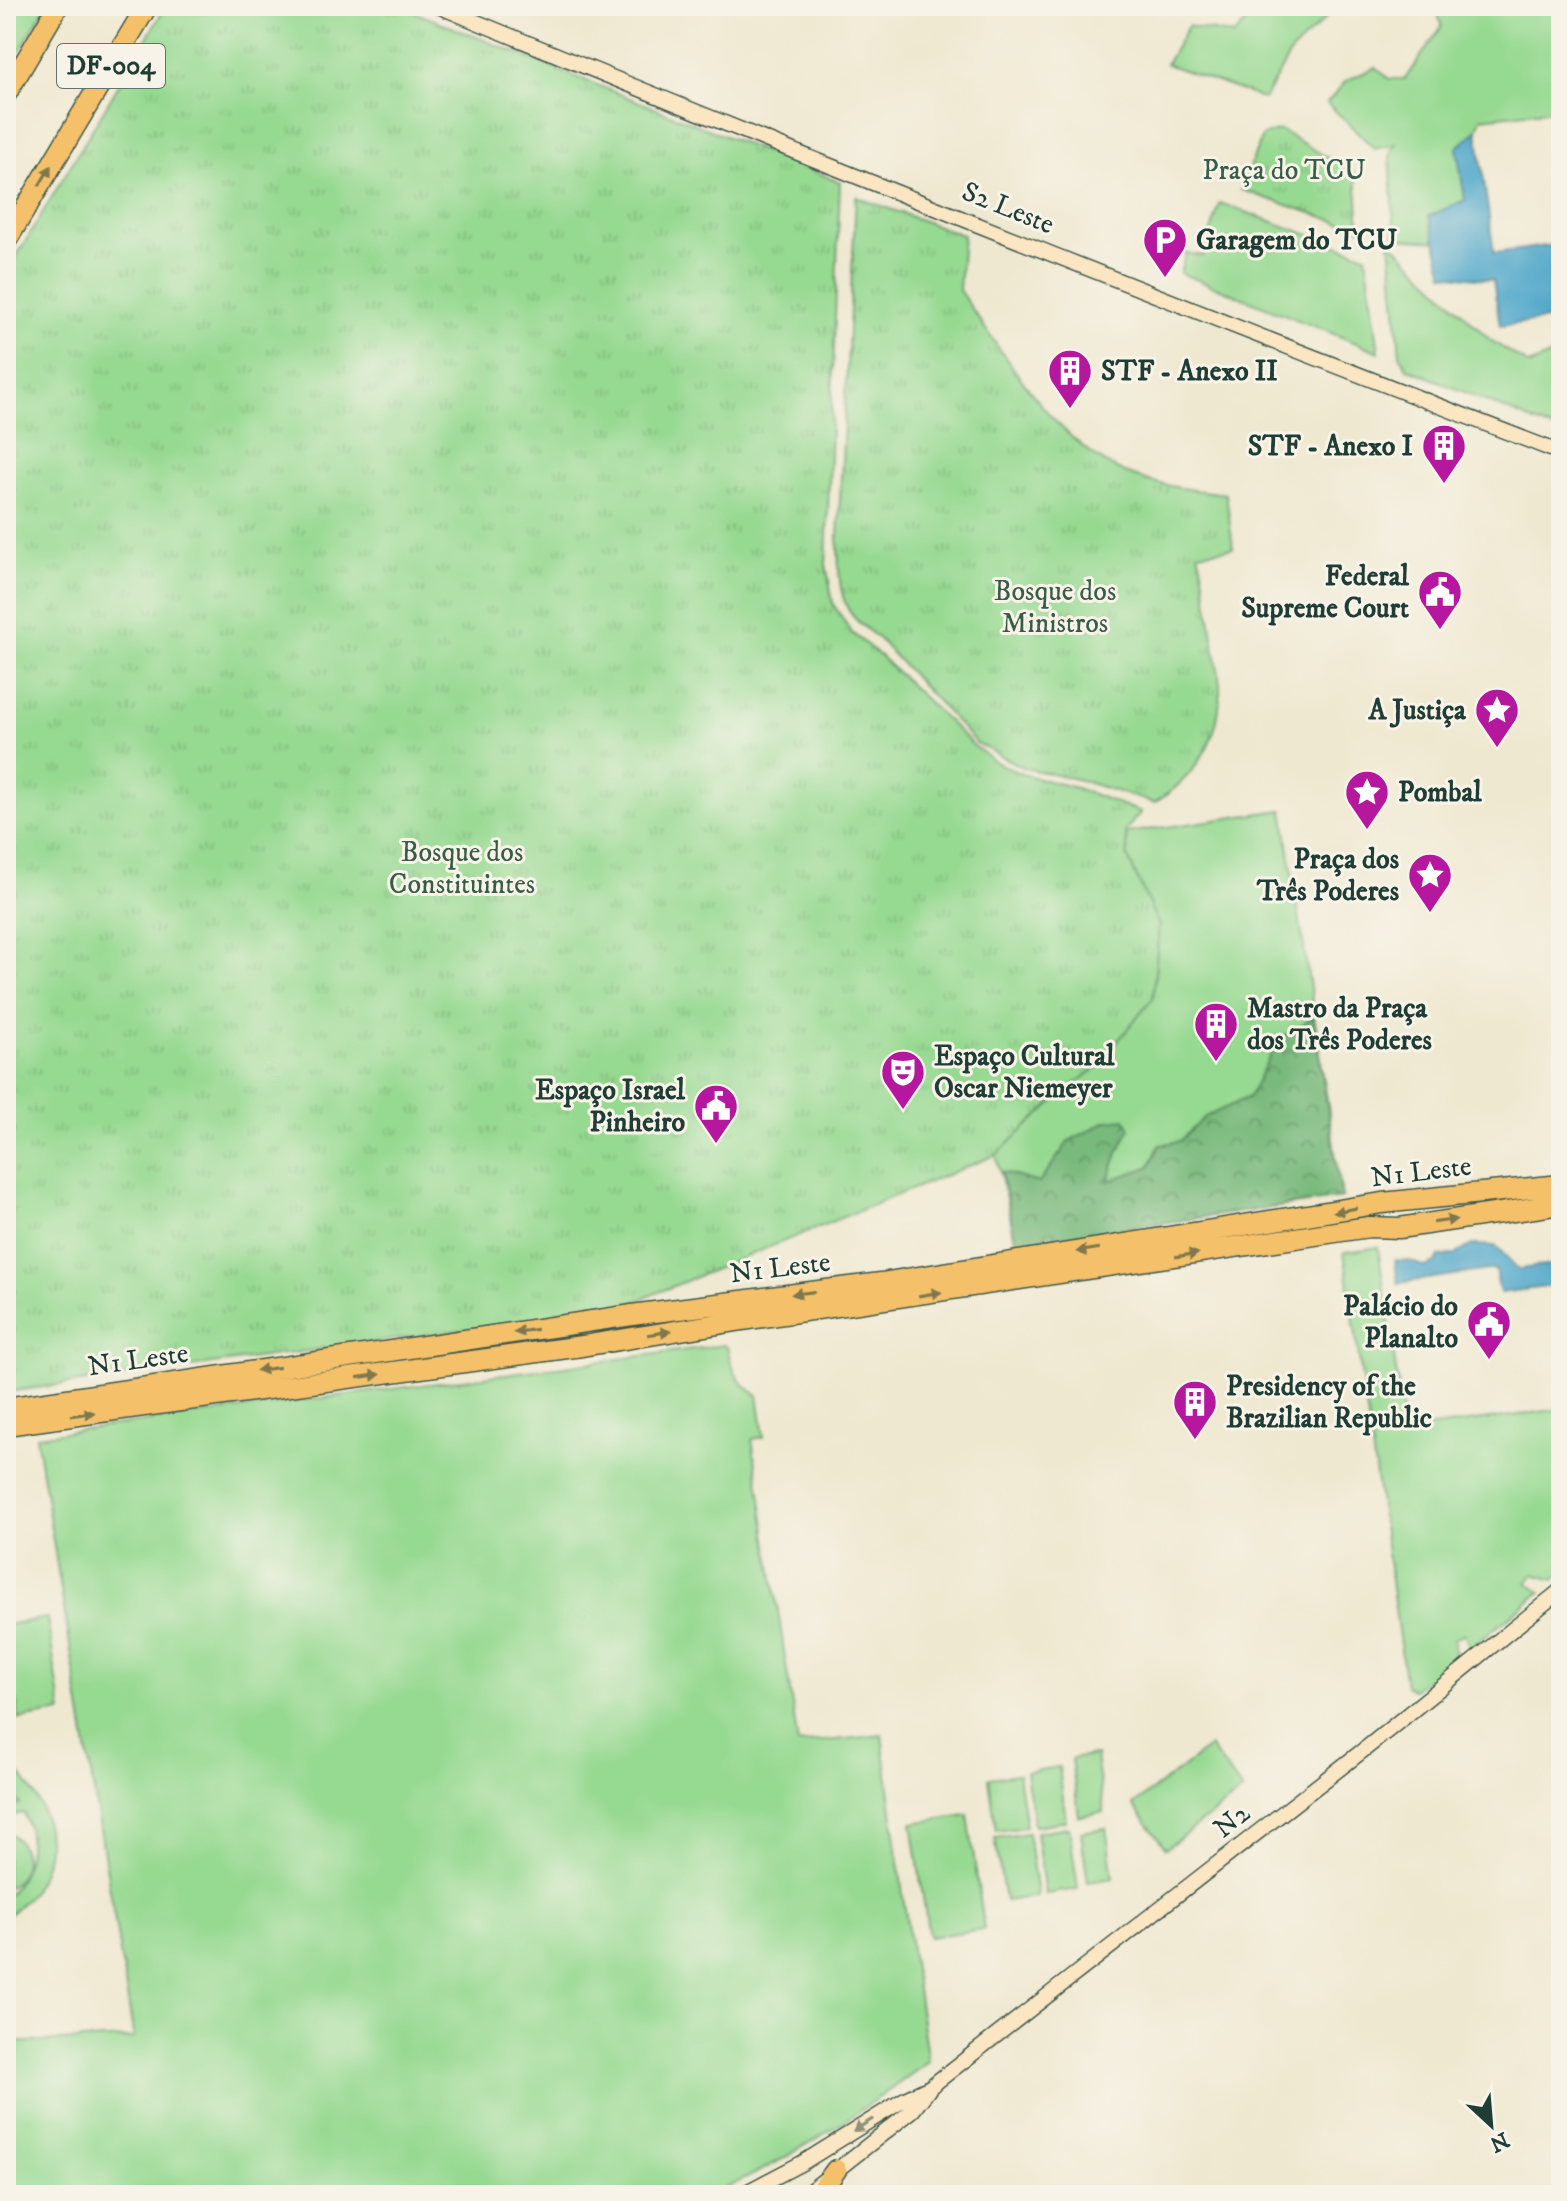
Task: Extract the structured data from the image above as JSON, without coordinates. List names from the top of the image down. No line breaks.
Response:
{"streets":{"highway":["DF-004","N1 Leste"],"main road":["S2 Leste","N2"]},"parks":["Praça do TCU","Bosque dos Ministros","Bosque dos Constituintes"],"places":{"parking":["Garagem do TCU"],"building":["STF - Anexo II","STF - Anexo I","Mastro da Praça dos Três Poderes","Presidency of the Brazilian Republic"],"public building":["Federal Supreme Court","Espaço Israel Pinheiro","Palácio do Planalto"],"place":["A Justiça","Pombal","Praça dos Três Poderes"],"theatre":["Espaço Cultural Oscar Niemeyer"]},"north":"bottom right"}
